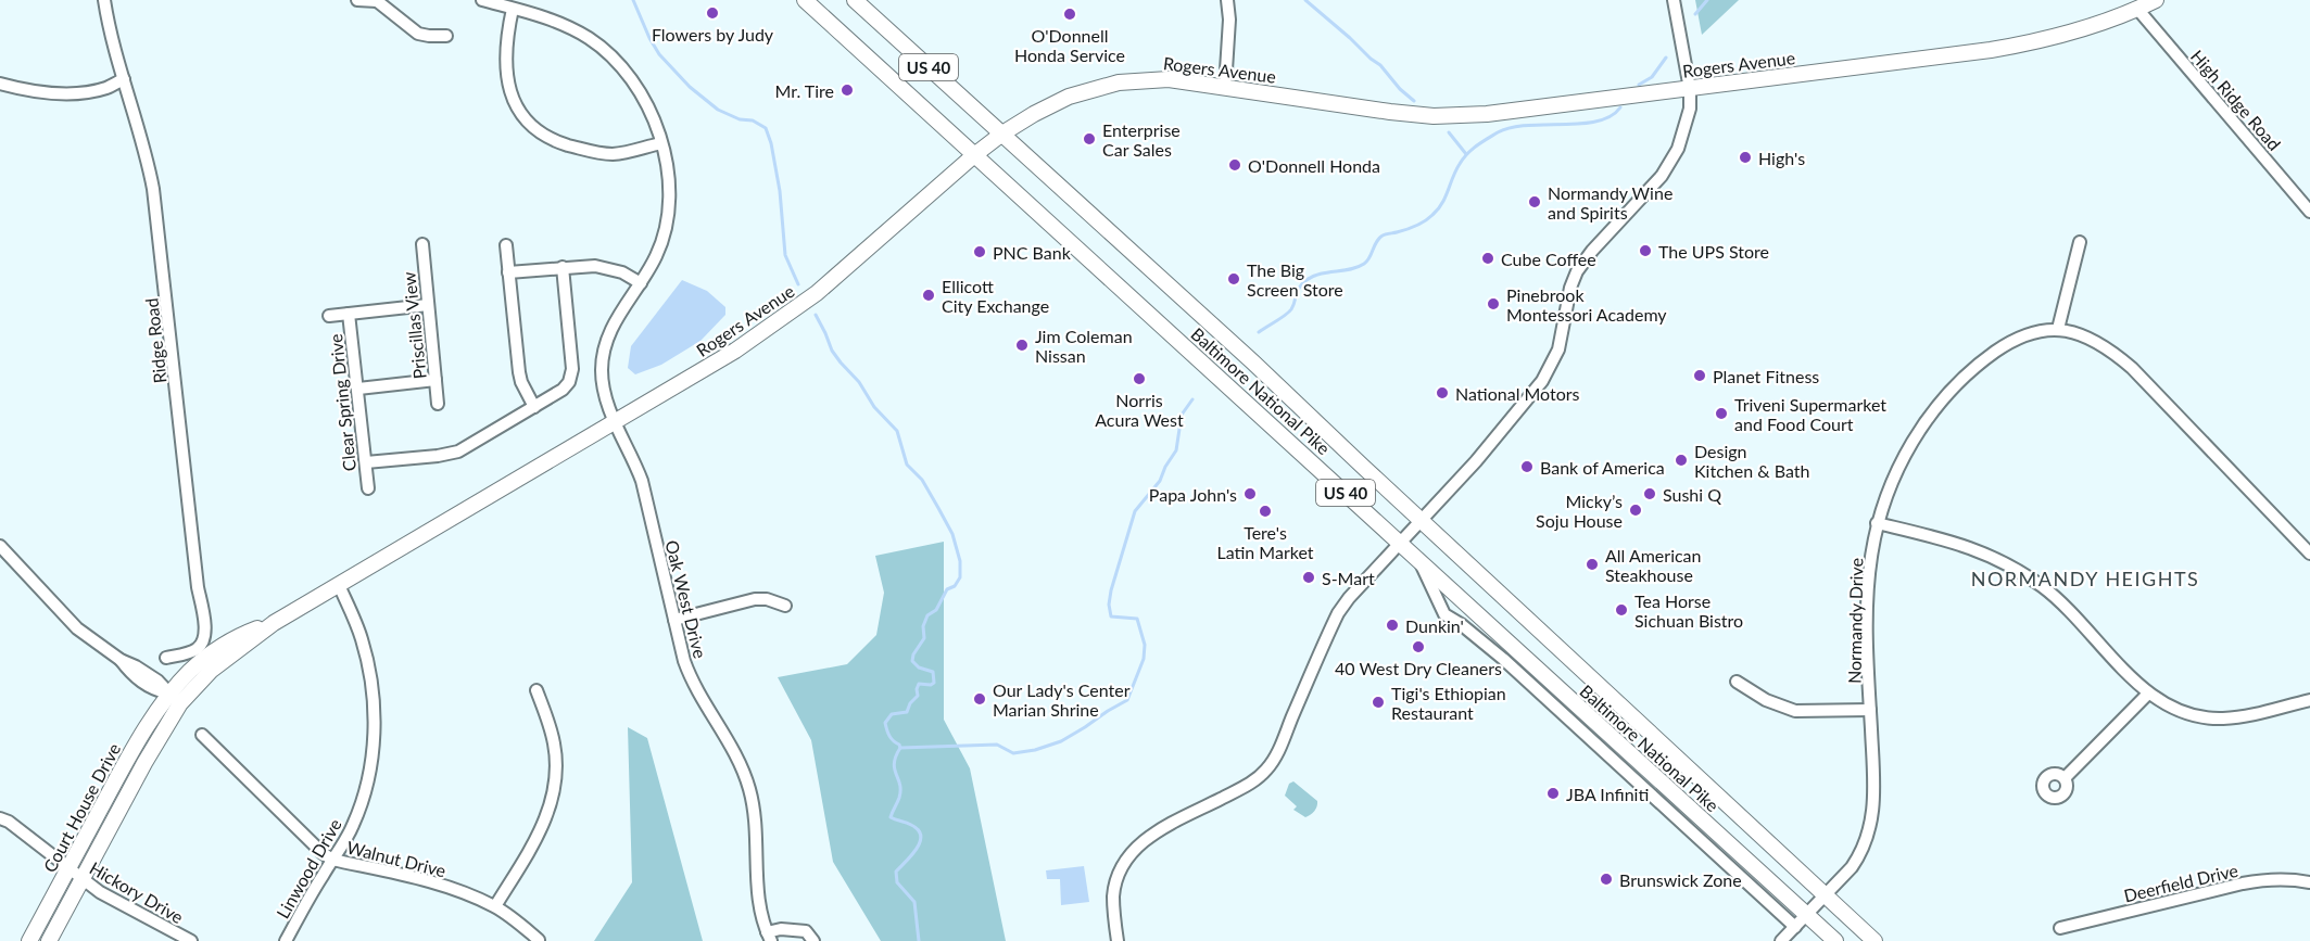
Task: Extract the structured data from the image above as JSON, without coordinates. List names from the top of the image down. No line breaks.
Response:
{"streets":{"main road":["Rogers Avenue","US 40","Baltimore National Pike","Court House Drive"],"street":["High Ridge Road","Priscillas View","Ridge Road","Clear Spring Drive","Oak West Drive","Normandy Drive","Walnut Drive","Linwood Drive","Deerfield Drive","Hickory Drive"]},"crossings":[["Rogers Avenue","High Ridge Road"],["Rogers Avenue","Baltimore National Pike"],["Rogers Avenue","Oak West Drive"],["Rogers Avenue","Court House Drive"],["Rogers Avenue","Linwood Drive"],["Baltimore National Pike","Normandy Drive"],["Court House Drive","Hickory Drive"],["Walnut Drive","Linwood Drive"]],"districts":["NORMANDY HEIGHTS"],"places":["Flowers by Judy","O'Donnell Honda Service","Mr. Tire","Enterprise Car Sales","High's","O'Donnell Honda","Normandy Wine and Spirits","The UPS Store","PNC Bank","Cube Coffee","The Big Screen Store","Ellicott City Exchange","Pinebrook Montessori Academy","Jim Coleman Nissan","Planet Fitness","Norris Acura West","National Motors","Triveni Supermarket and Food Court","Design Kitchen & Bath","Bank of America","Papa John's","Sushi Q","Micky’s Soju House","Tere's Latin Market","All American Steakhouse","S-Mart","Tea Horse Sichuan Bistro","Dunkin'","40 West Dry Cleaners","Our Lady's Center Marian Shrine","Tigi's Ethiopian Restaurant","JBA Infiniti","Brunswick Zone"]}
